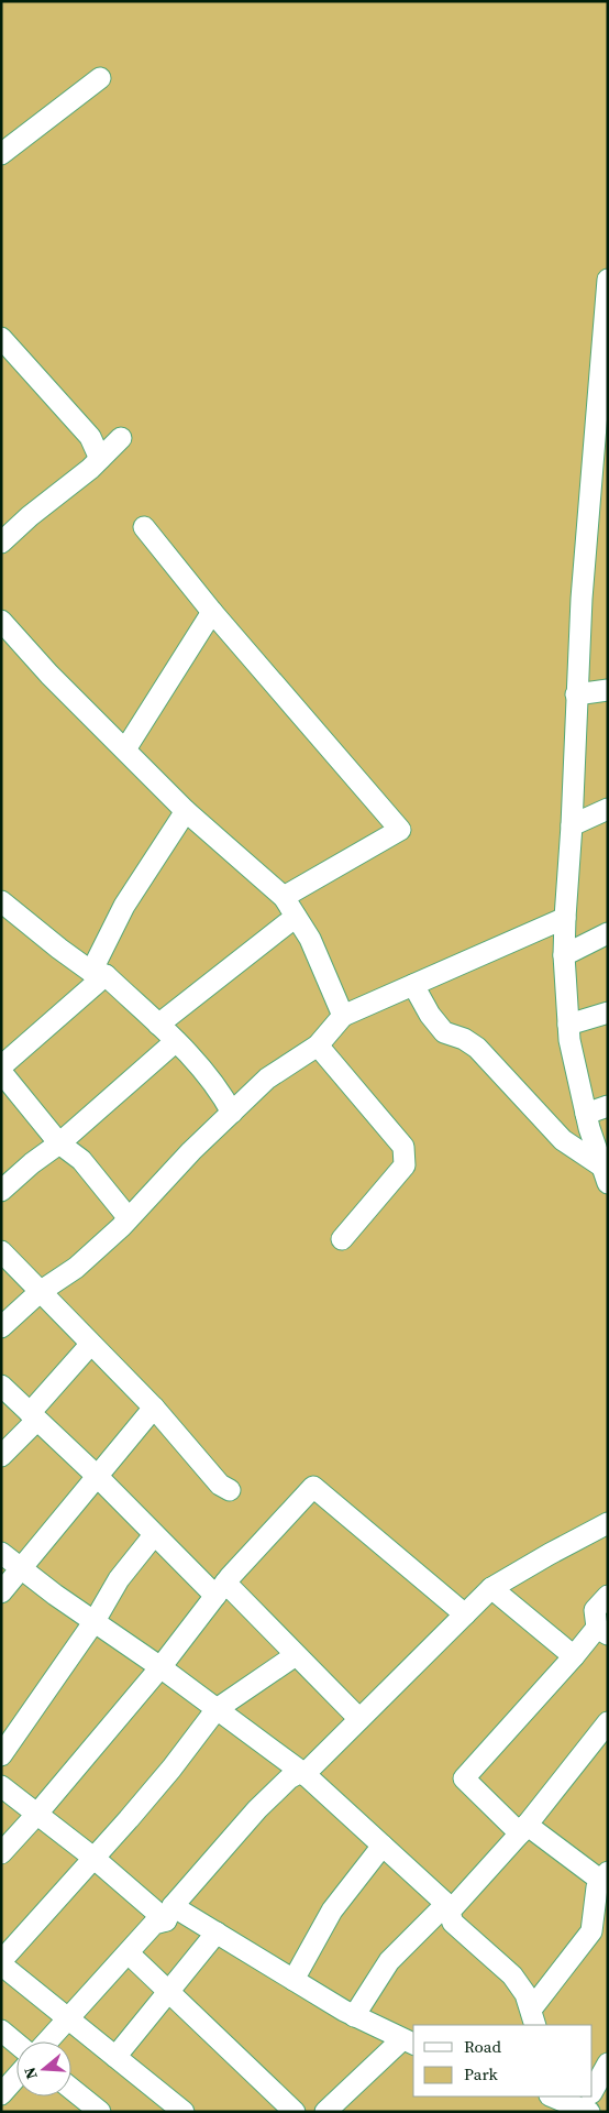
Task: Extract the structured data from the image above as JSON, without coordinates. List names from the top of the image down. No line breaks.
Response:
{"legend":["Road","Park"],"north":"left"}
